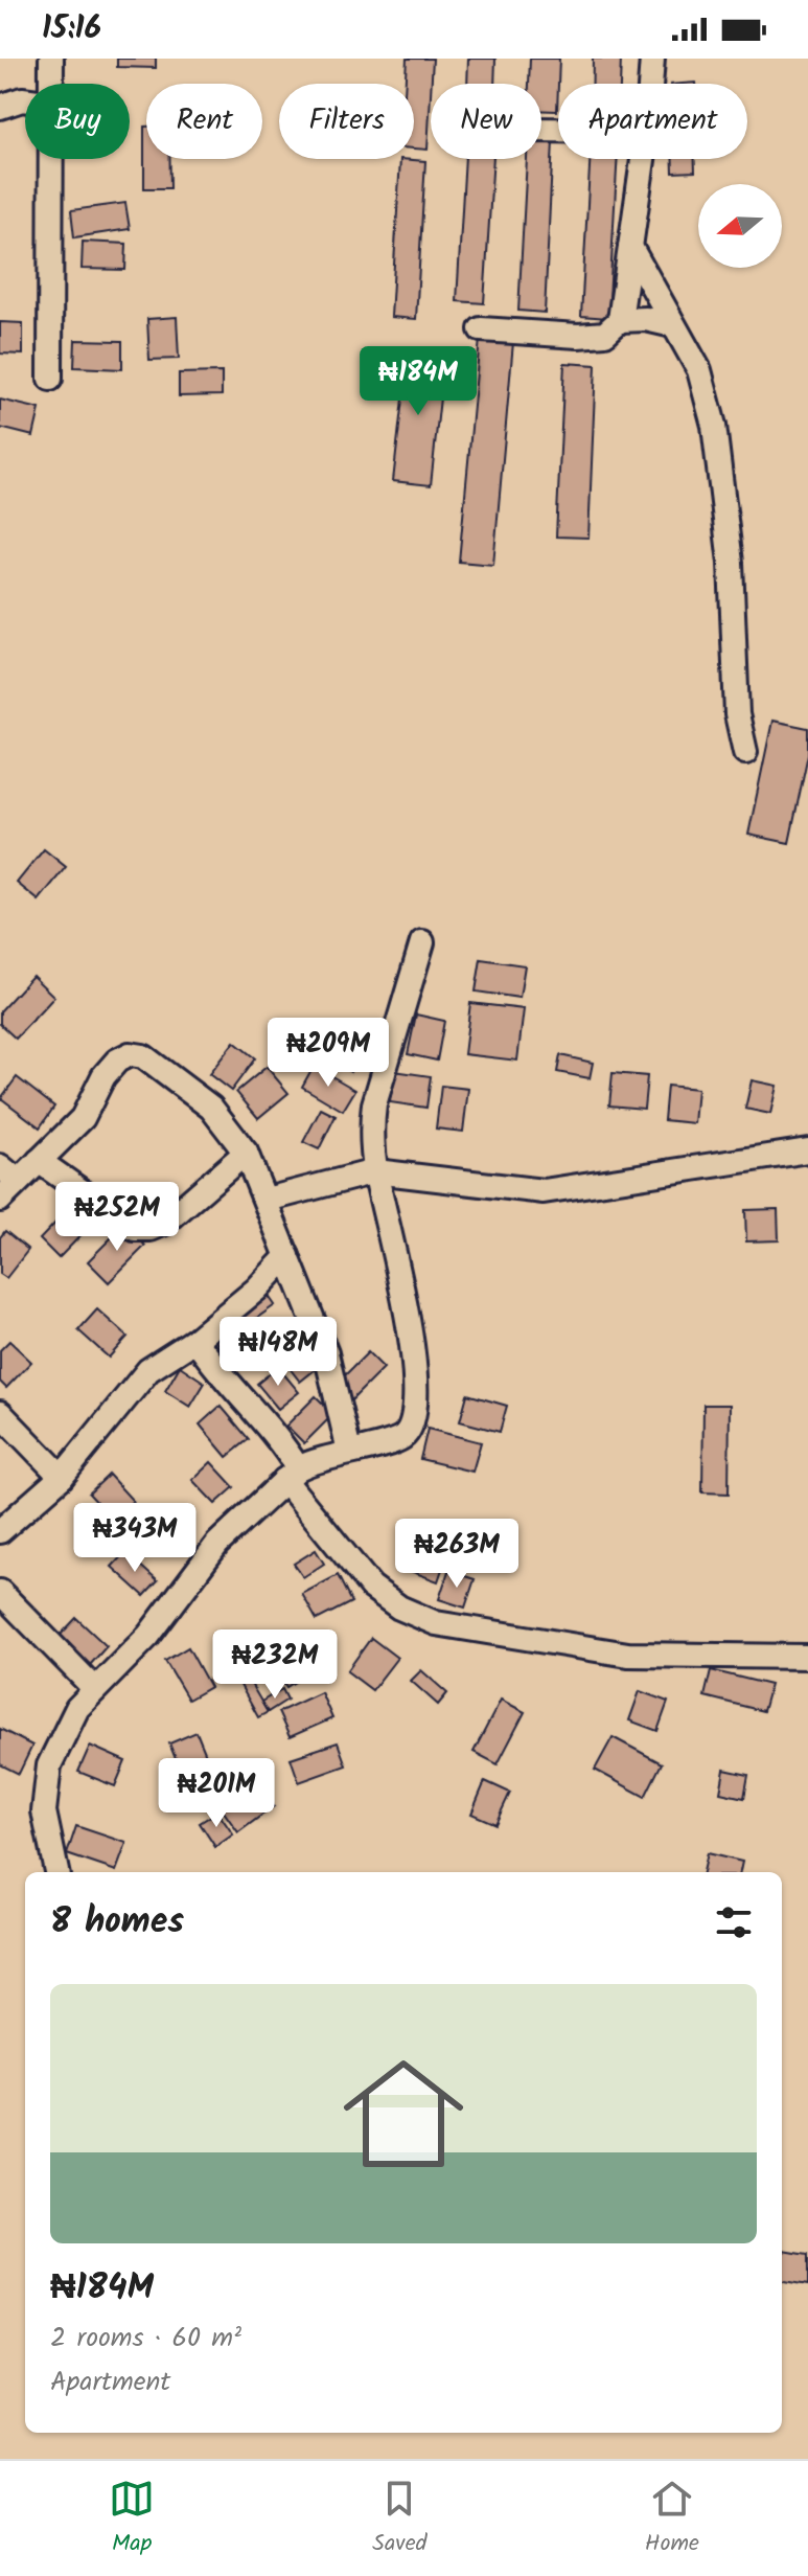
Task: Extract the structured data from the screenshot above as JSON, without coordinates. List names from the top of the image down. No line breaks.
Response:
{"north":"left","page":{"status":"15:16","chip":["Buy","Rent","Filters","New","Apartment"],"price":["₦184M","₦209M","₦252M","₦148M","₦343M","₦263M","₦232M","₦201M"],"heading":"8 homes","list":[{"name":"₦184M","note":"2 rooms · 60 m² · Apartment"}],"tabs":["Map","Saved","Home"]}}
